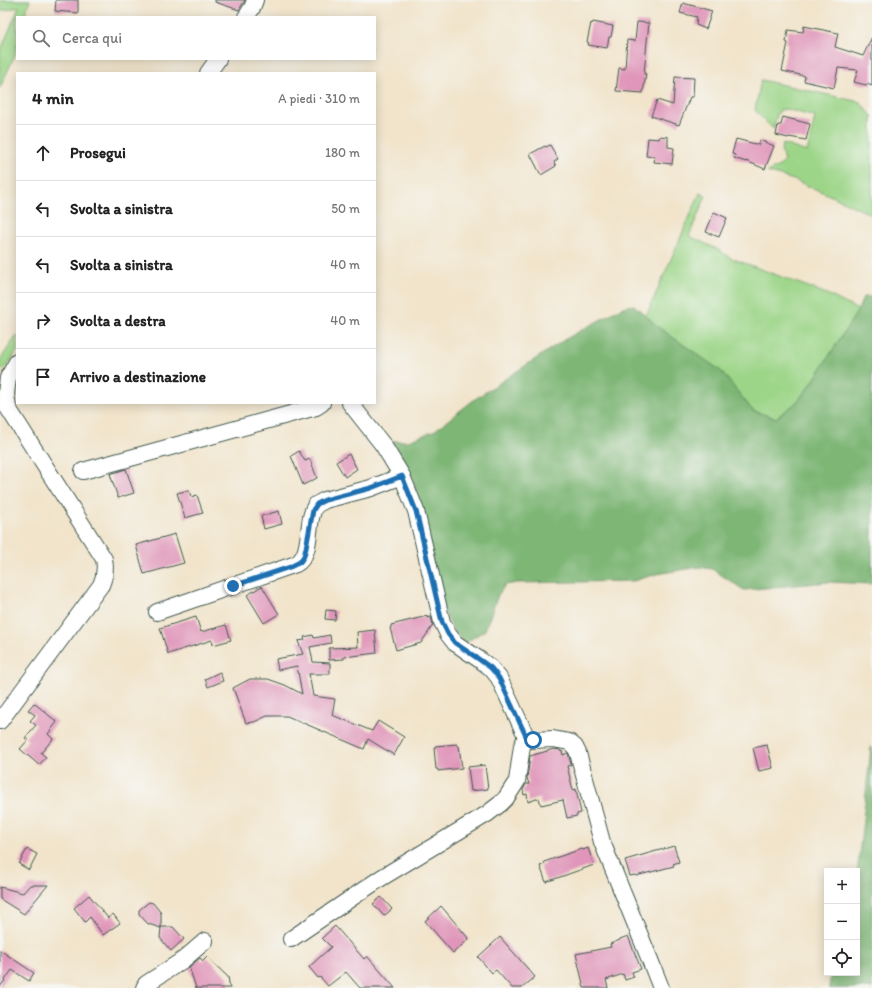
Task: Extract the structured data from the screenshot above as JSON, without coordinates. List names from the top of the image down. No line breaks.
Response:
{"page":{"search":"Cerca qui","heading":["4 min","A piedi · 310 m"],"list":[["Prosegui","180 m"],["Svolta a sinistra","50 m"],["Svolta a sinistra","40 m"],["Svolta a destra","40 m"],"Arrivo a destinazione"],"map_buttons":["+","−"]}}
